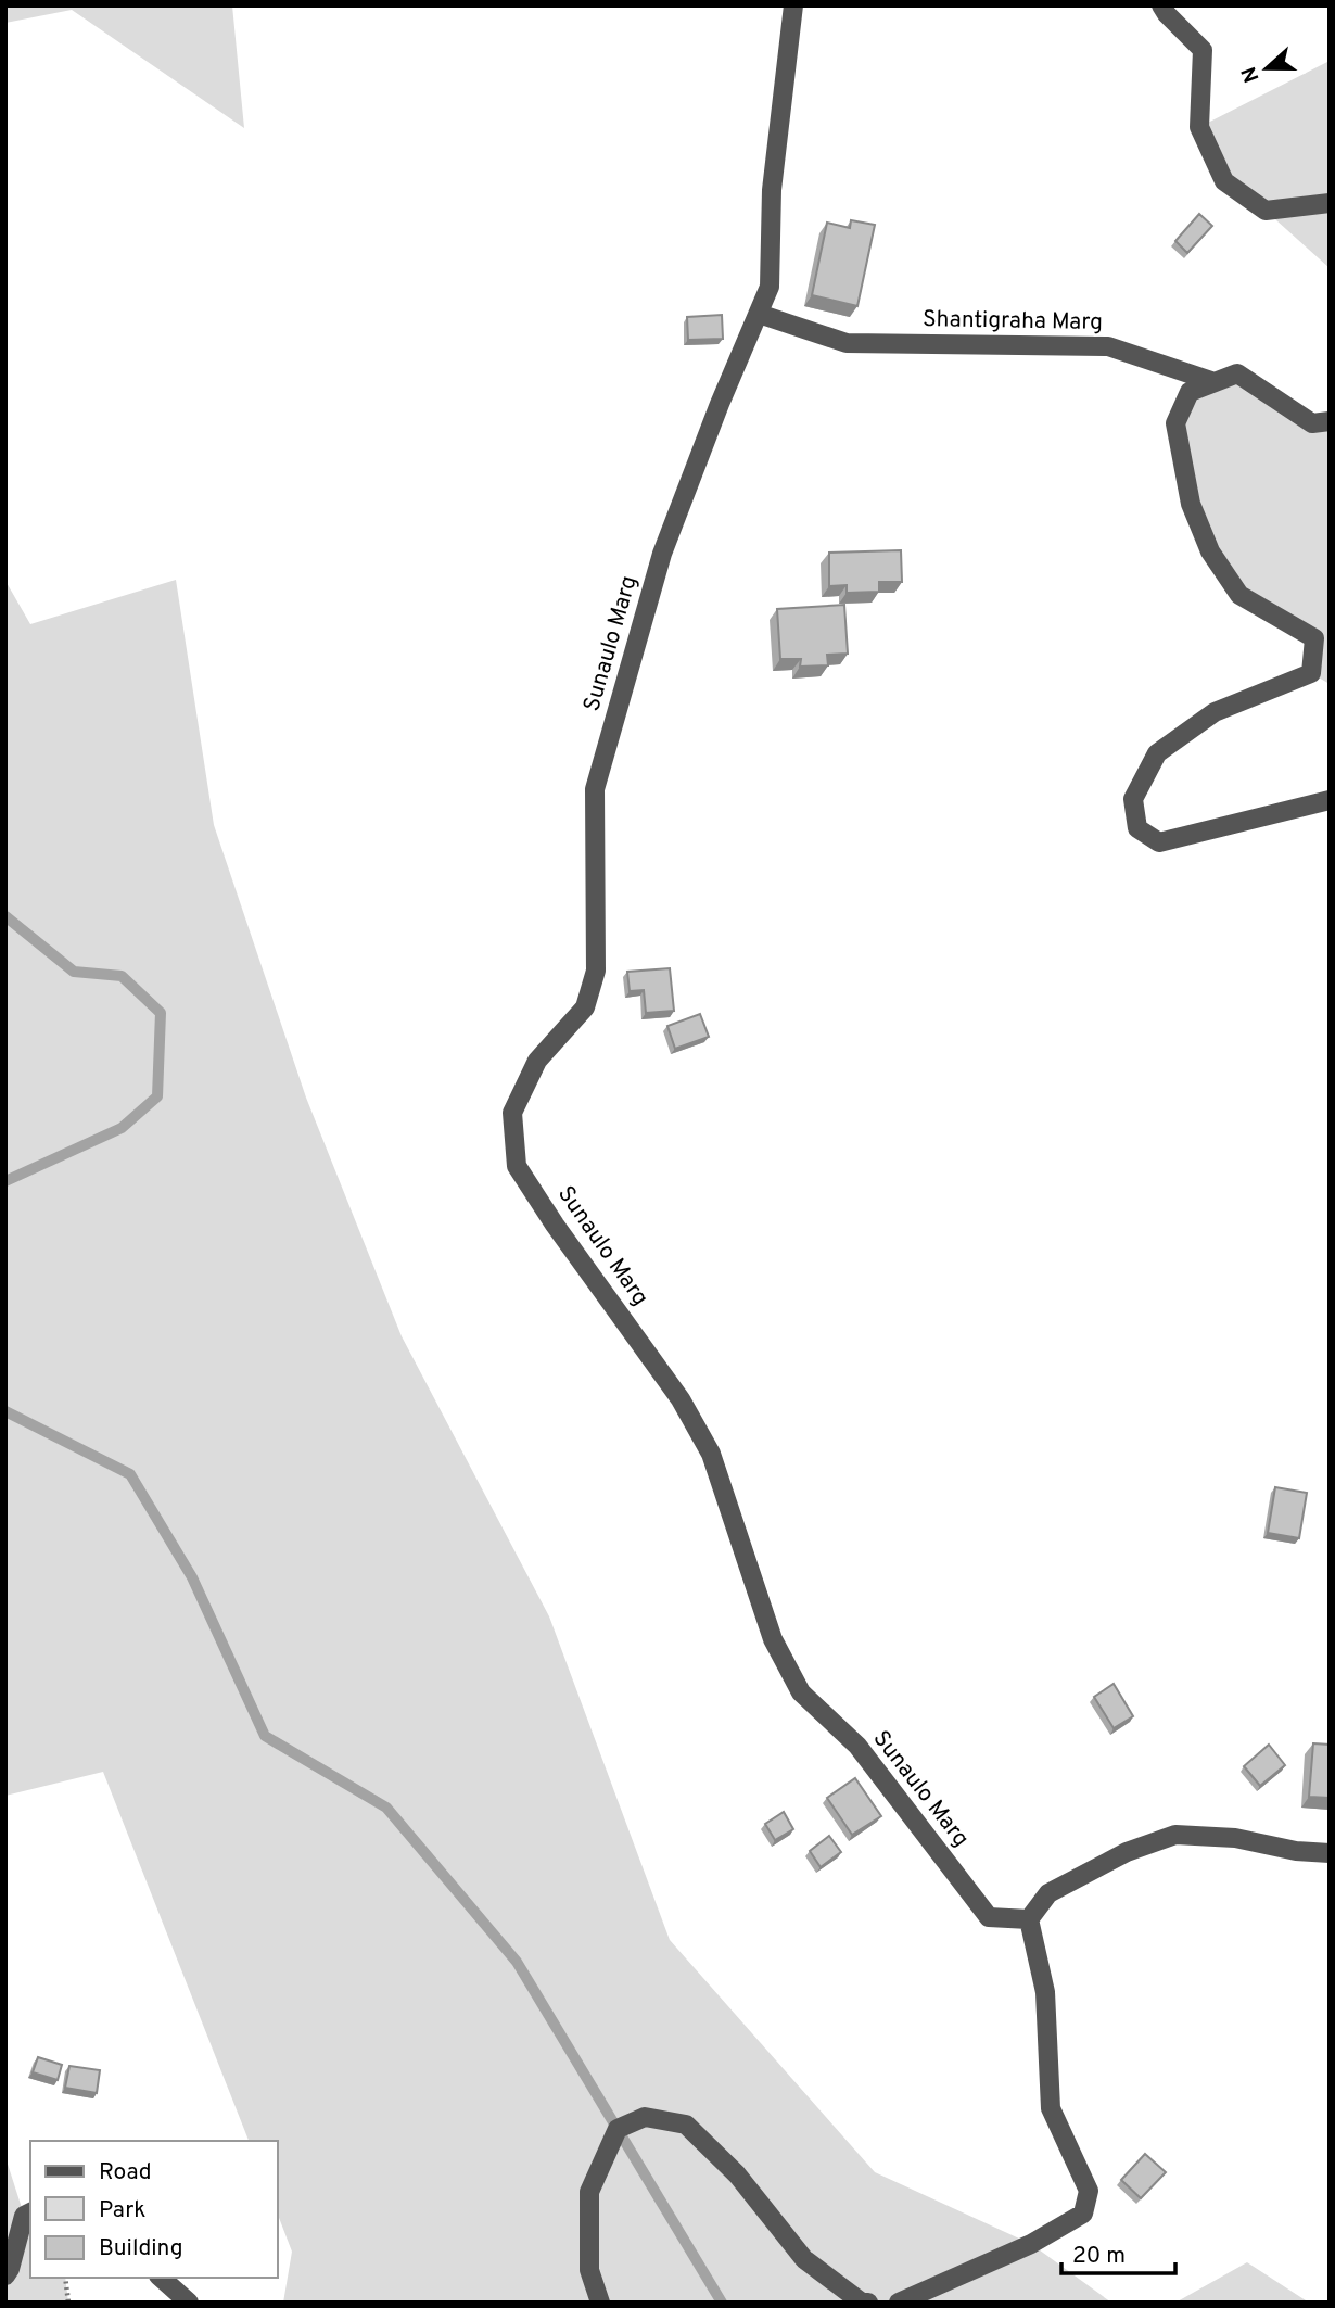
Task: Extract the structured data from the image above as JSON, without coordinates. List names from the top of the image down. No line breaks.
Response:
{"streets":{"street":["Shantigraha Marg","Sunaulo Marg"]},"crossings":[["Shantigraha Marg","Sunaulo Marg"]],"legend":["Road","Park","Building"],"scale_bar":"20 m","north":"left"}
